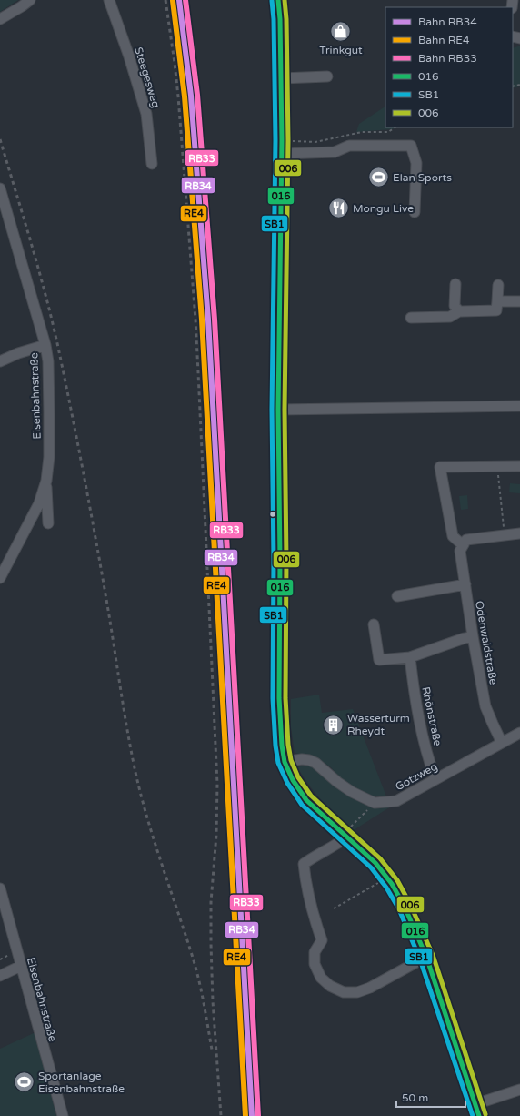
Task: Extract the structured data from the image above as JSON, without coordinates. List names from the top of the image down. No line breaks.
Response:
{"streets":{"street":["Steegesweg","Eisenbahnstraße","Odenwaldstraße","Rhönstraße","Gotzweg"]},"crossings":[["Odenwaldstraße","Gotzweg"],["Rhönstraße","Gotzweg"]],"places":{"shop":["Trinkgut"],"sports":["Elan Sports","Sportanlage Eisenbahnstraße"],"restaurant":["Mongu Live"],"building":["Wasserturm Rheydt"]},"lines":["rail line RB34","rail line RB33","transit line 016","transit line 006","rail line RE4","transit line SB1"],"legend":["Bahn RB34","Bahn RE4","Bahn RB33","016","SB1","006"],"scale_bar":"50 m"}
